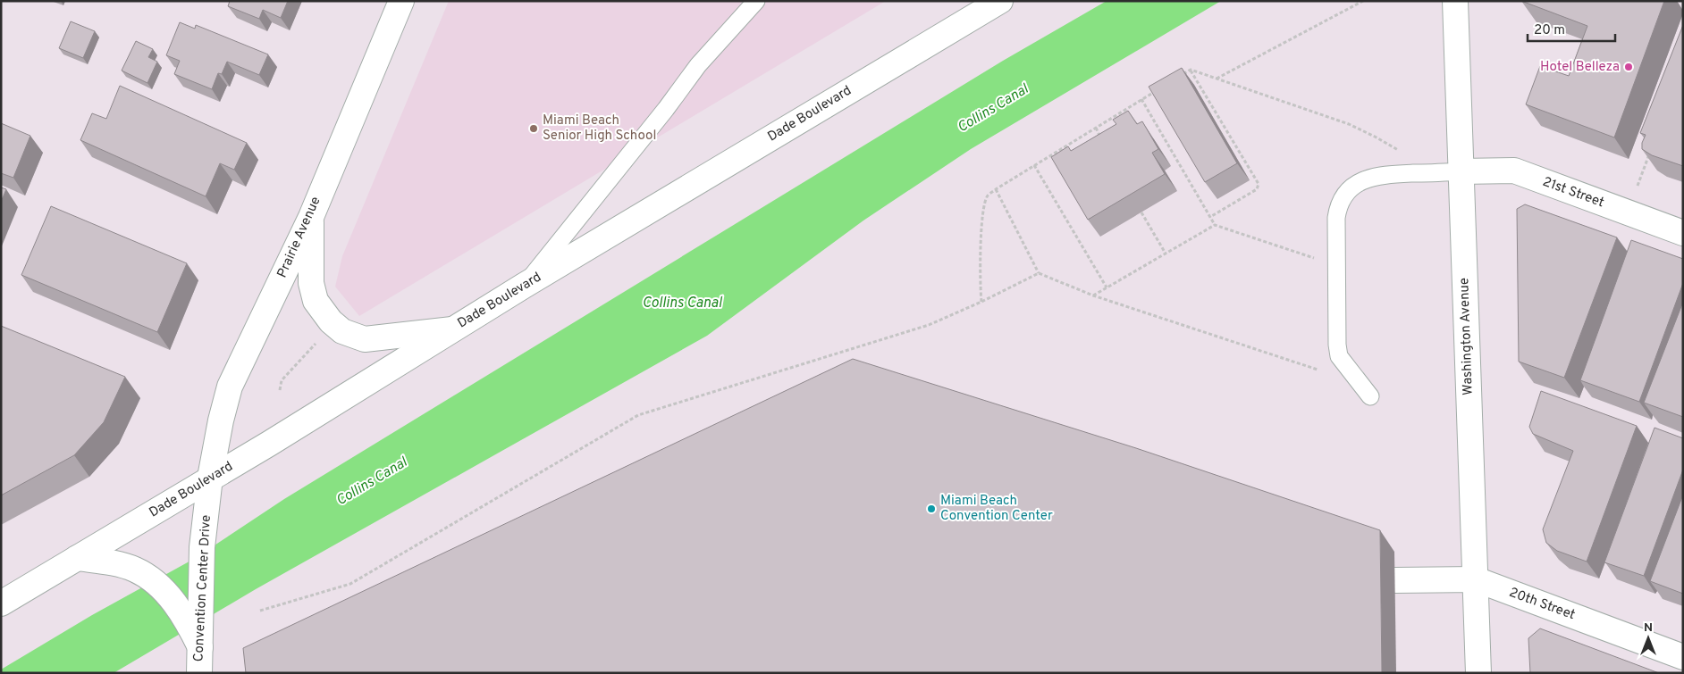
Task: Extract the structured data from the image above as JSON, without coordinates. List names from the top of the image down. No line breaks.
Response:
{"streets":{"main road":["Dade Boulevard","21st Street","Prairie Avenue","Washington Avenue","Convention Center Drive","20th Street"]},"crossings":[["Dade Boulevard","Prairie Avenue"],["Dade Boulevard","Convention Center Drive"],["21st Street","Washington Avenue"],["Prairie Avenue","Convention Center Drive"],["Washington Avenue","20th Street"]],"water":["Collins Canal"],"places":["Hotel Belleza","Miami Beach Senior High School","Miami Beach Convention Center"],"scale_bar":"20 m","north":"top"}
